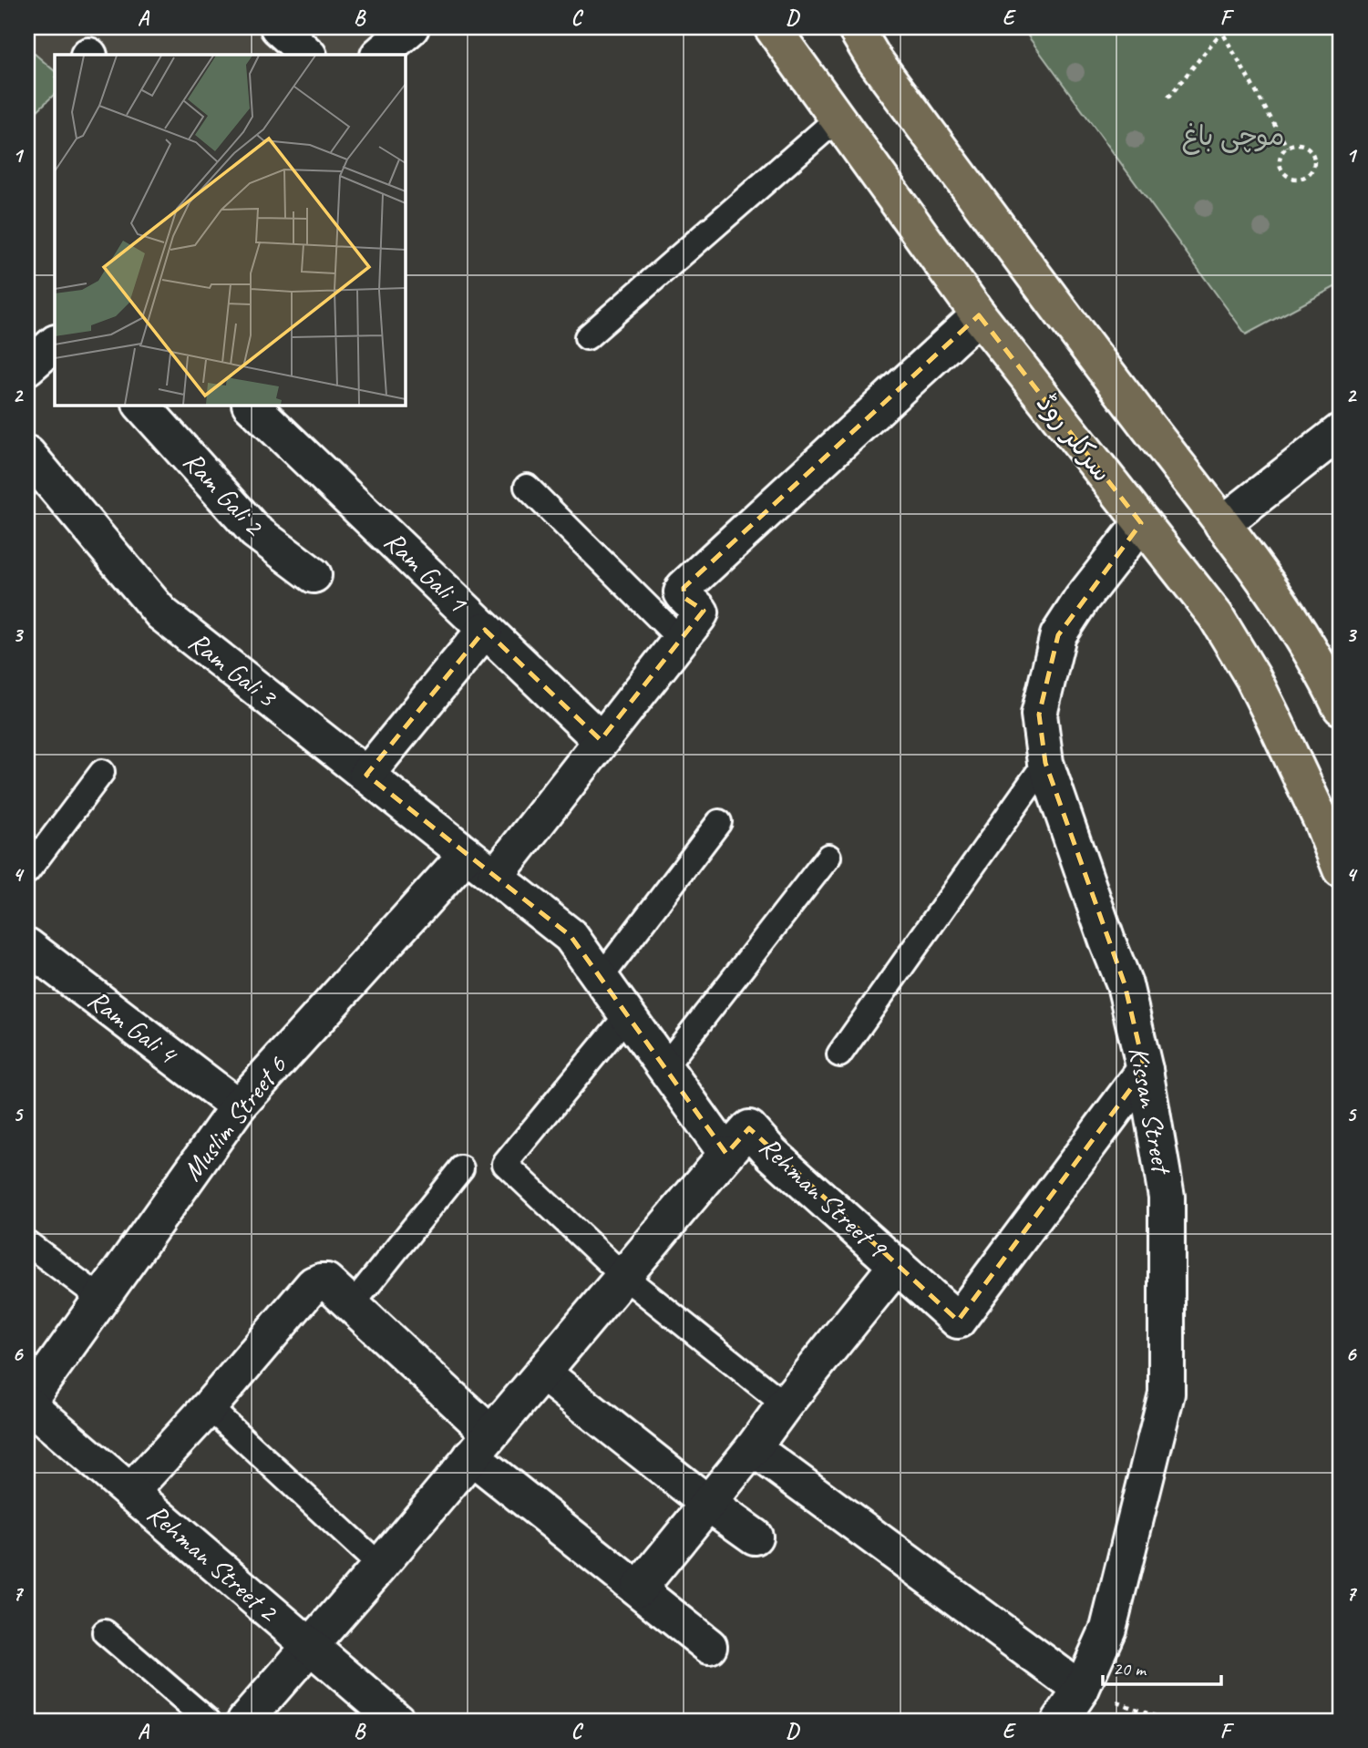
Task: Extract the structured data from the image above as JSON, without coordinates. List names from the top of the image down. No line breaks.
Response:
{"streets":{"main road":["سرکلر روڈ"],"street":["Ram Gali 2","Ram Gali 1","Ram Gali 3","Ram Gali 4","Kissan Street","Muslim Street 6","Rehman Street 9","Rehman Street 2"]},"crossings":[["سرکلر روڈ","Kissan Street"],["Ram Gali 3","Muslim Street 6"],["Ram Gali 3","Rehman Street 9"],["Ram Gali 4","Muslim Street 6"],["Kissan Street","Rehman Street 9"],["Muslim Street 6","Rehman Street 9"],["Muslim Street 6","Rehman Street 2"]],"parks":["موچی باغ"],"scale_bar":"20 m","grid":{"columns":["A","B","C","D","E","F"],"rows":["1","2","3","4","5","6","7"]}}
